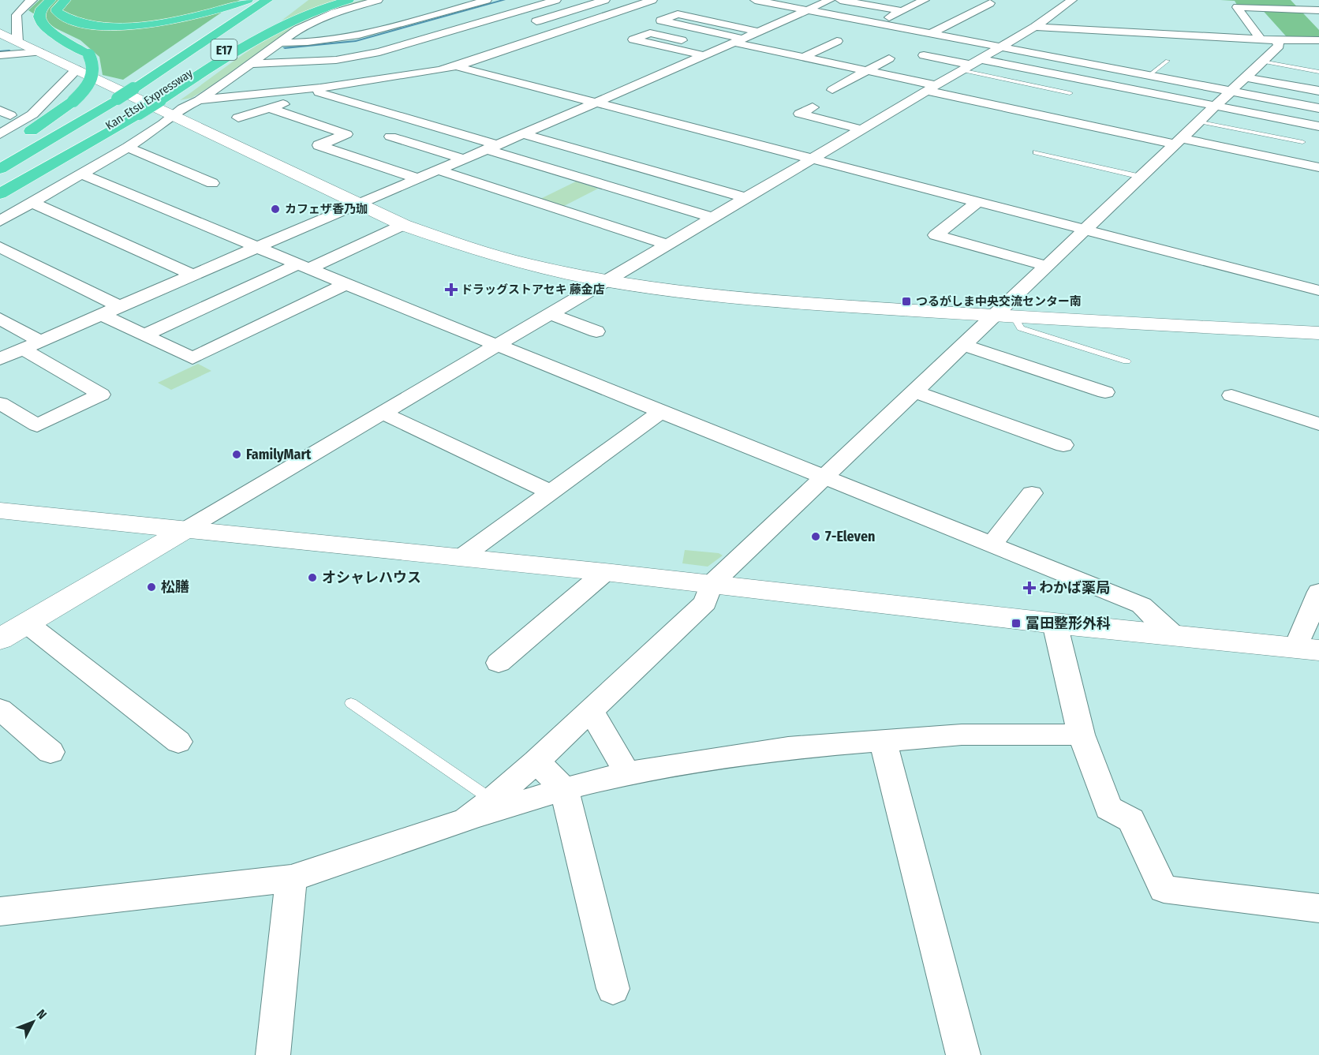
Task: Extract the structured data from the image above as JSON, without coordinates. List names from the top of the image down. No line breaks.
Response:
{"streets":{"highway":["E17","Kan-Etsu Expressway"]},"places":{"other":["カフェザ香乃珈","FamilyMart","7-Eleven","オシャレハウス","松膳"],"health":["ドラッグストアセキ 藤金店","わかば薬局"],"transit":["つるがしま中央交流センター南","冨田整形外科"]},"north":"top right"}
